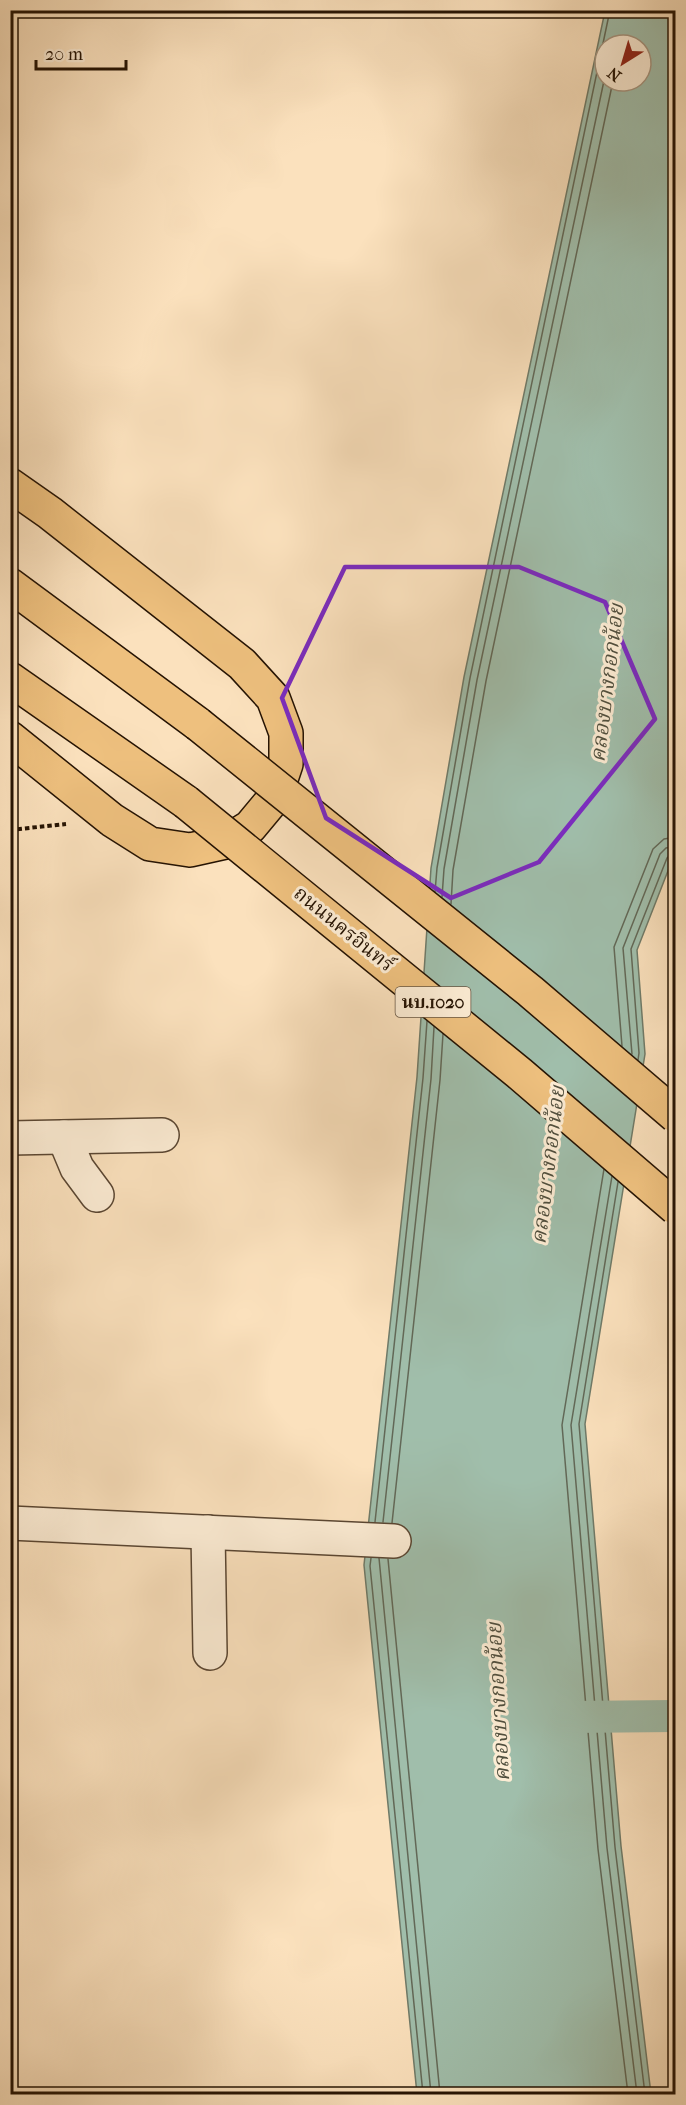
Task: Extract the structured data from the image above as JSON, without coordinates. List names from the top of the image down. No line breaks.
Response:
{"streets":{"main road":["ถนนนครอินทร์","นบ.1020"]},"water":["คลองบางกอกน้อย"],"scale_bar":"20 m","north":"bottom left"}
